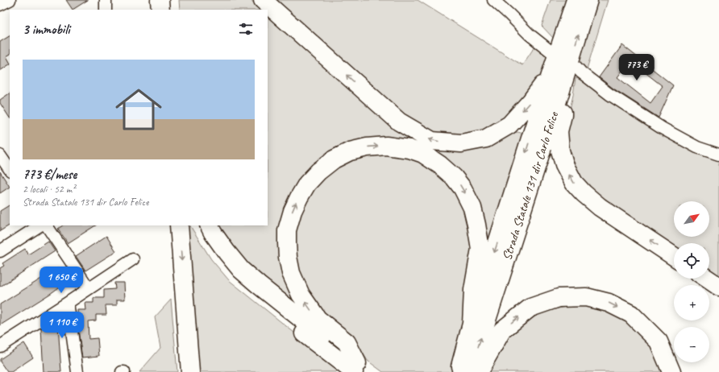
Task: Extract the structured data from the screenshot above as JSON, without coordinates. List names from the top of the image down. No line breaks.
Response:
{"streets":{"highway":["Strada Statale 131 dir Carlo Felice"]},"north":"top right","page":{"heading":"3 immobili","list":[{"name":"773 €/mese","note":"2 locali · 52 m² · Strada Statale 131 dir Carlo Felice"}],"price":["773 €","1 650 €","1 110 €"],"map_buttons":["+","−"]}}
